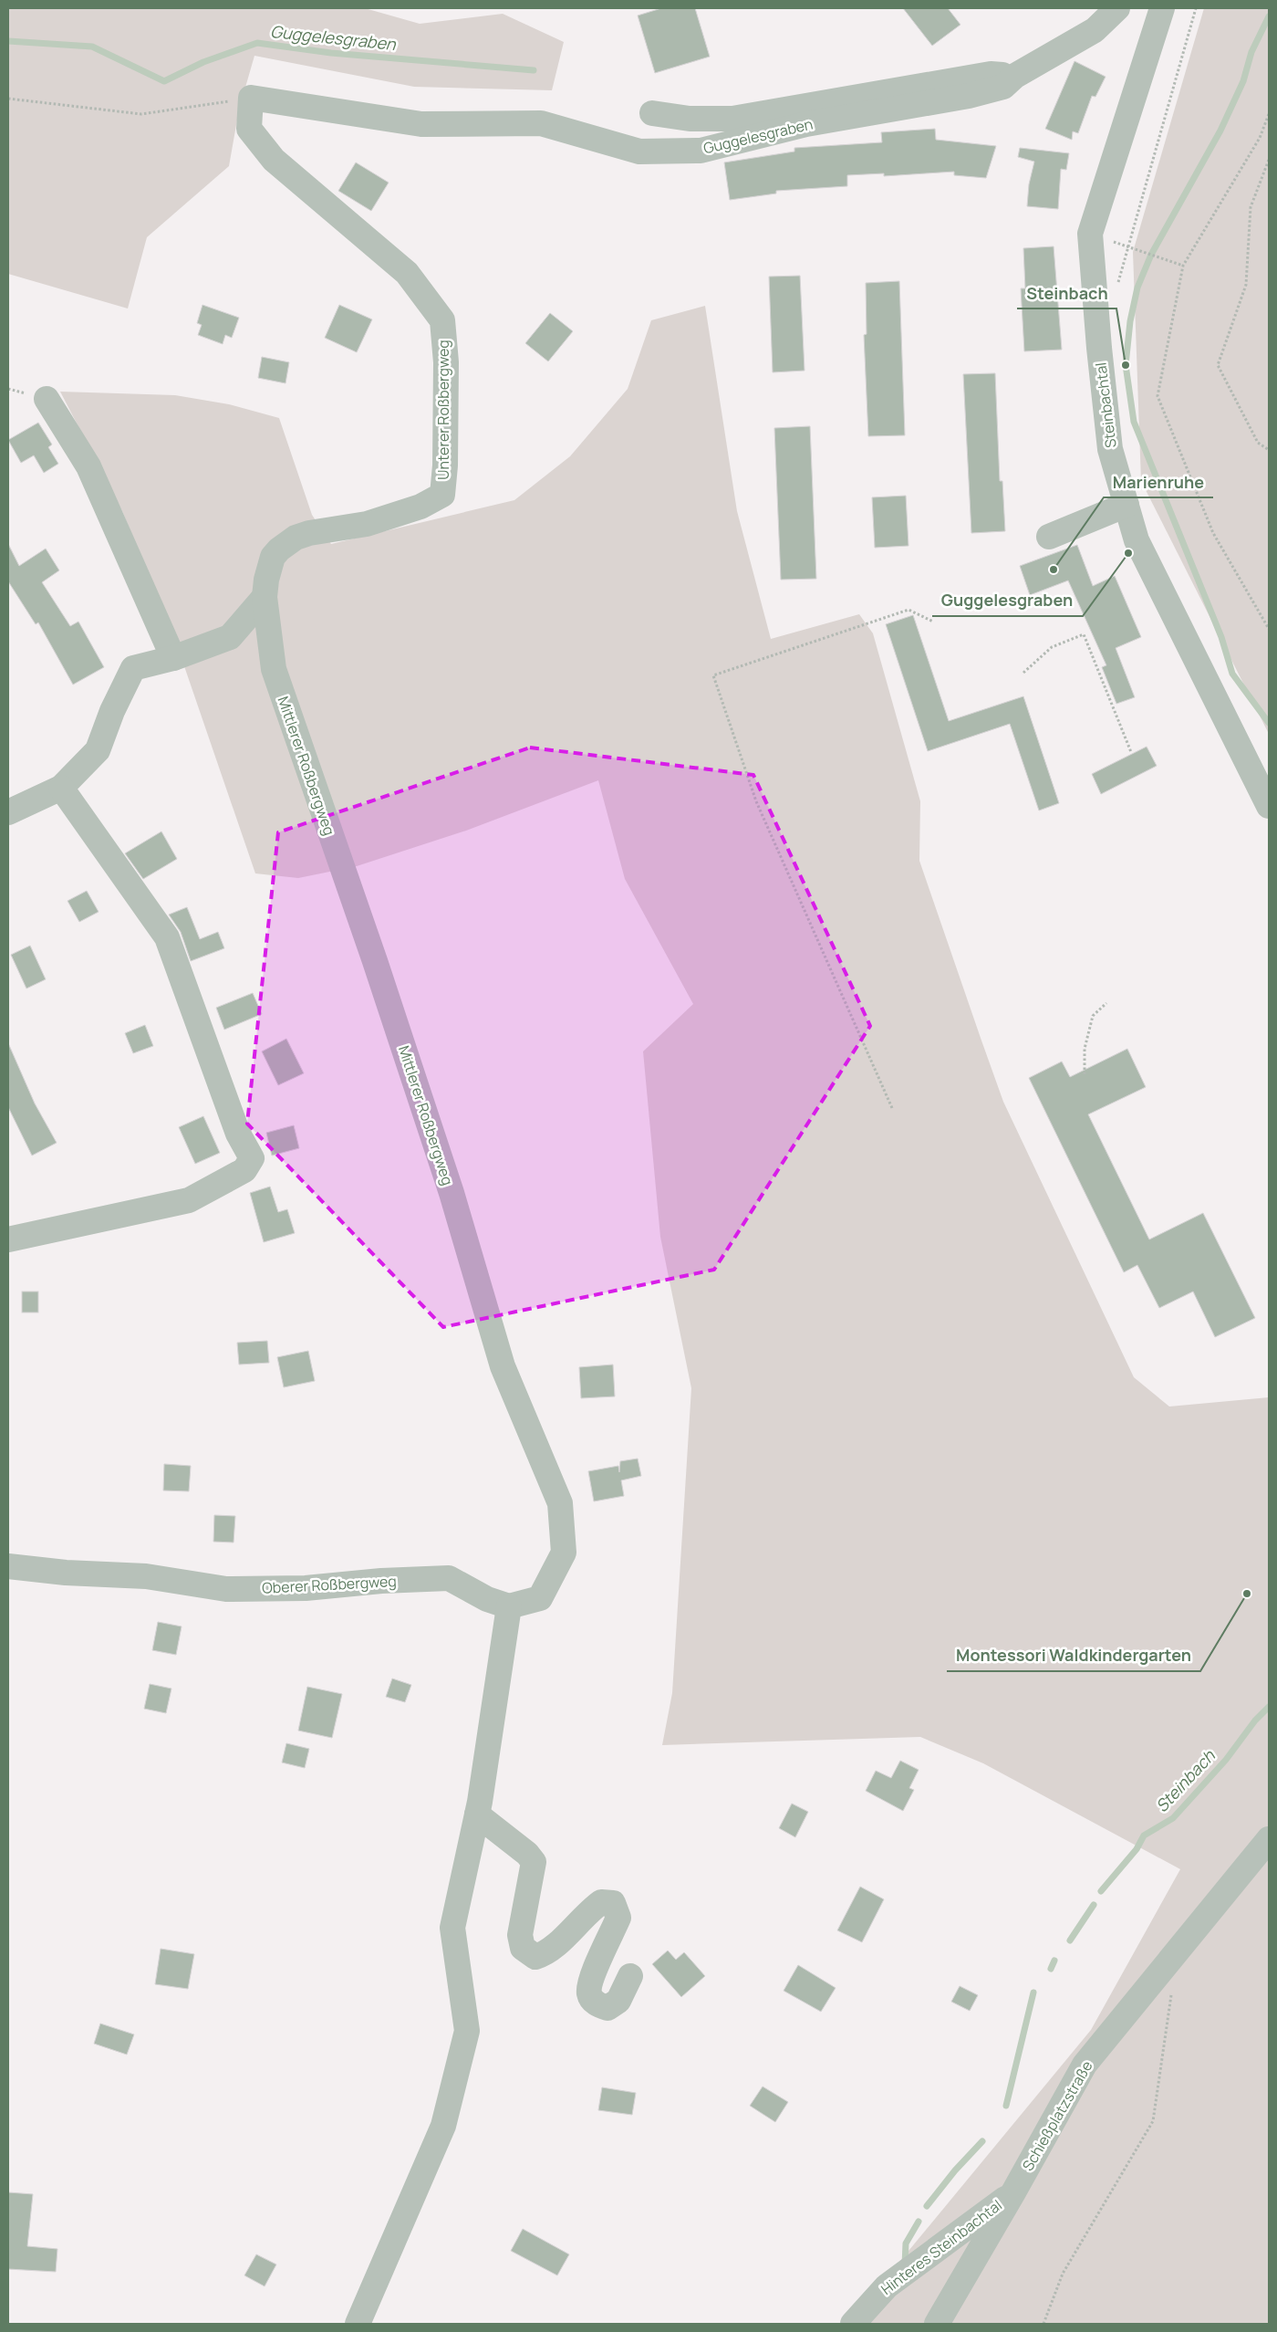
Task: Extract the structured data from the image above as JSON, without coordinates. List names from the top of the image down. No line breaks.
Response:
{"streets":{"street":["Guggelesgraben","Steinbachtal","Unterer Roßbergweg","Mittlerer Roßbergweg","Oberer Roßbergweg","Schießplatzstraße","Hinteres Steinbachtal"]},"crossings":[["Guggelesgraben","Unterer Roßbergweg"],["Unterer Roßbergweg","Mittlerer Roßbergweg"],["Mittlerer Roßbergweg","Oberer Roßbergweg"],["Schießplatzstraße","Hinteres Steinbachtal"]],"water":["Guggelesgraben","Steinbach"],"places":["Steinbach","Guggelesgraben","Marienruhe","Montessori Waldkindergarten"]}
